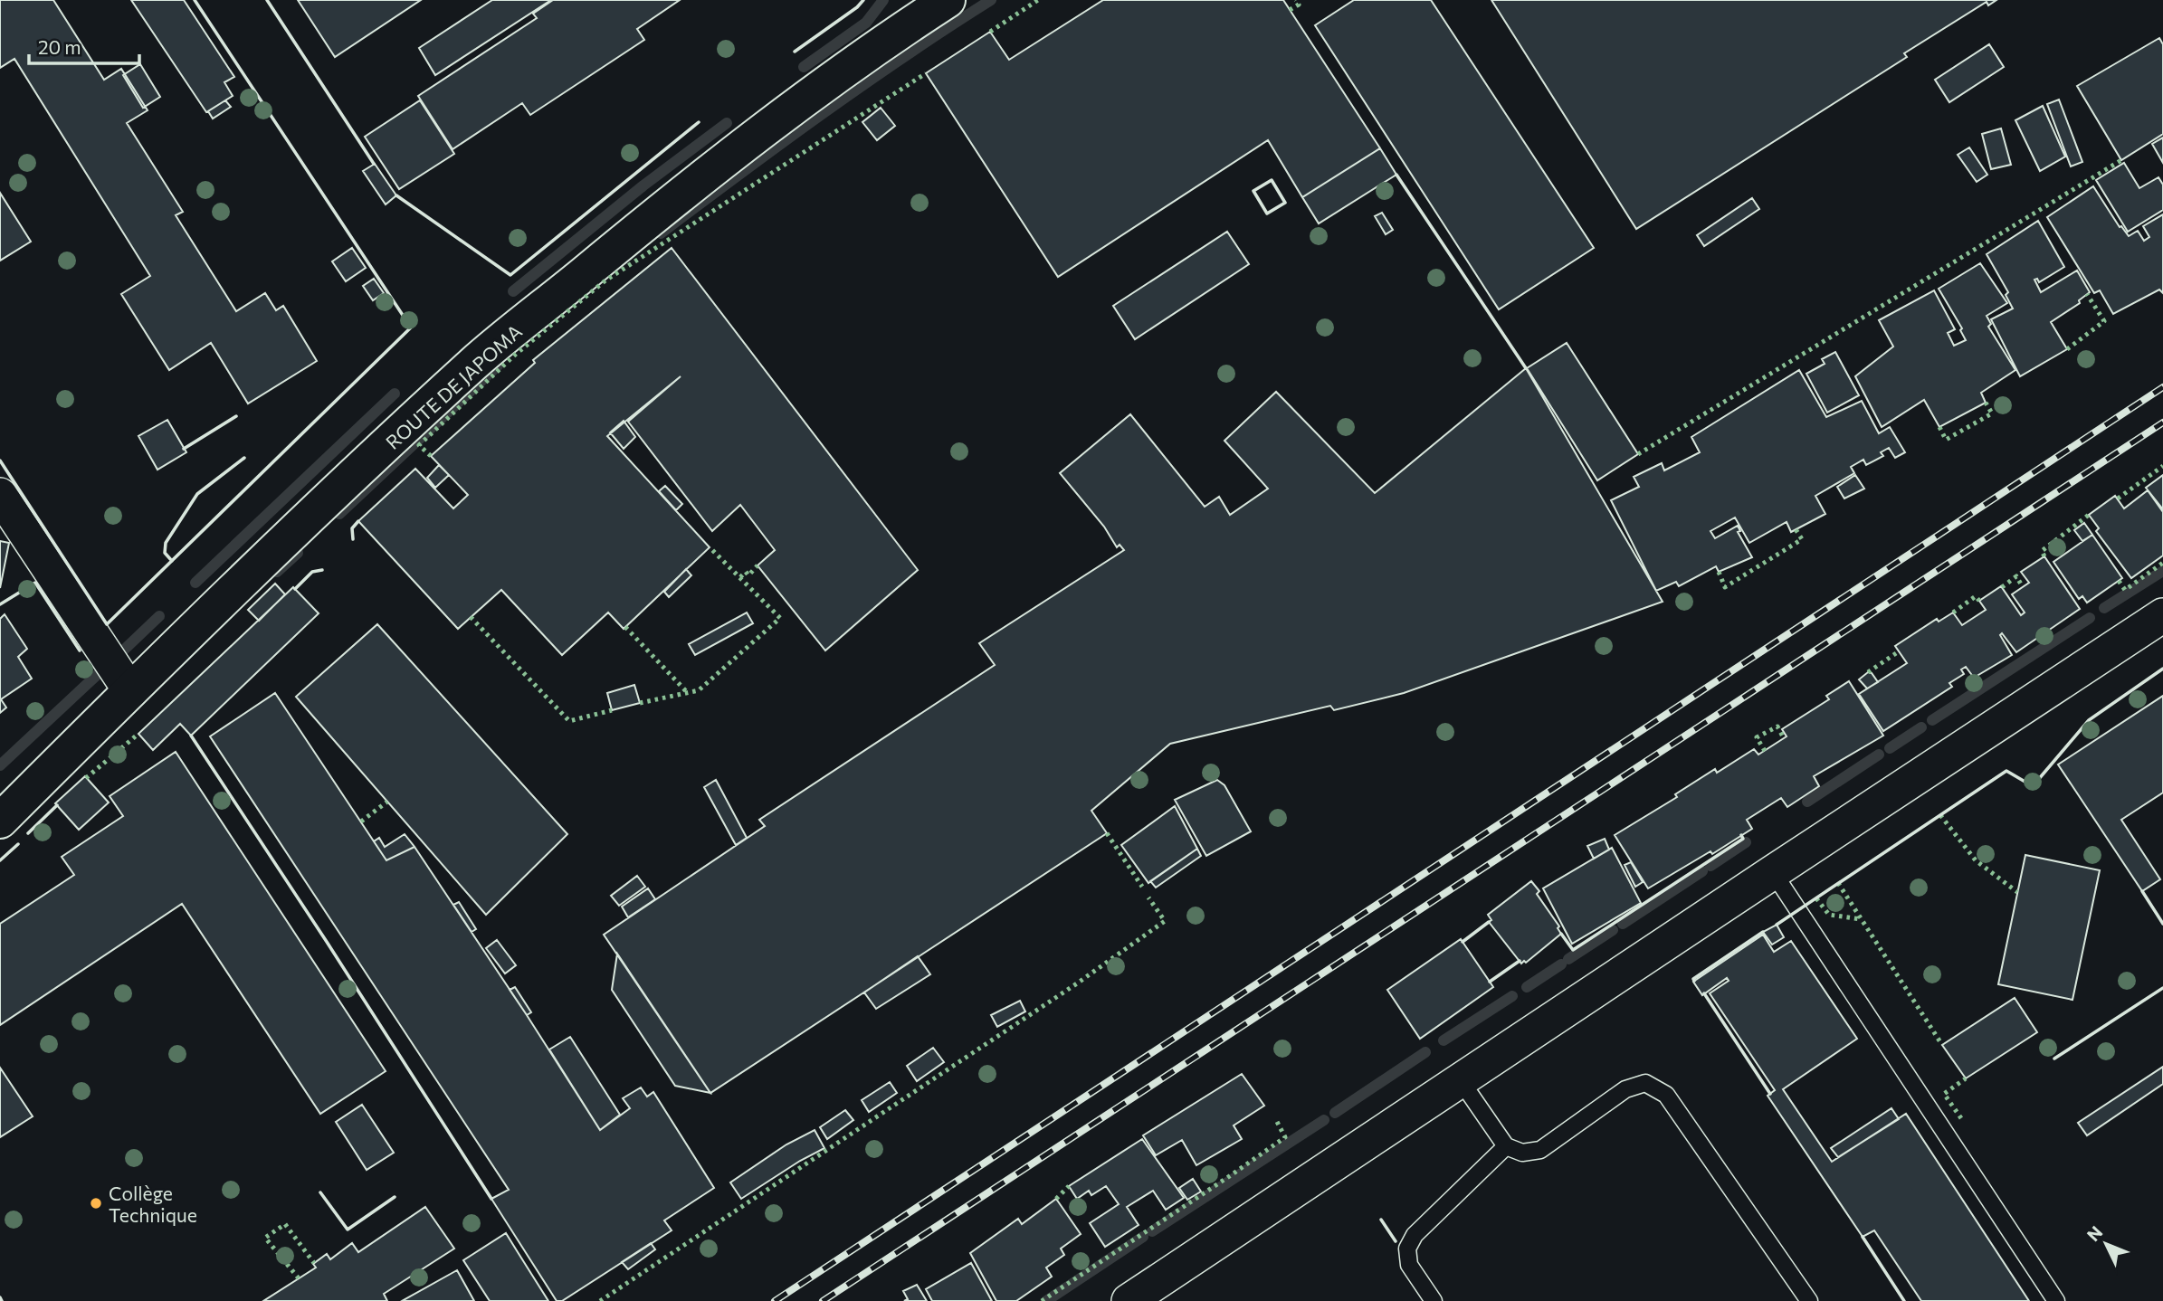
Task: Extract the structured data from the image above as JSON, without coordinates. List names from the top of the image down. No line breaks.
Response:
{"streets":{"main road":["ROUTE DE JAPOMA"]},"places":["Collège Technique"],"scale_bar":"20 m","north":"top left"}
